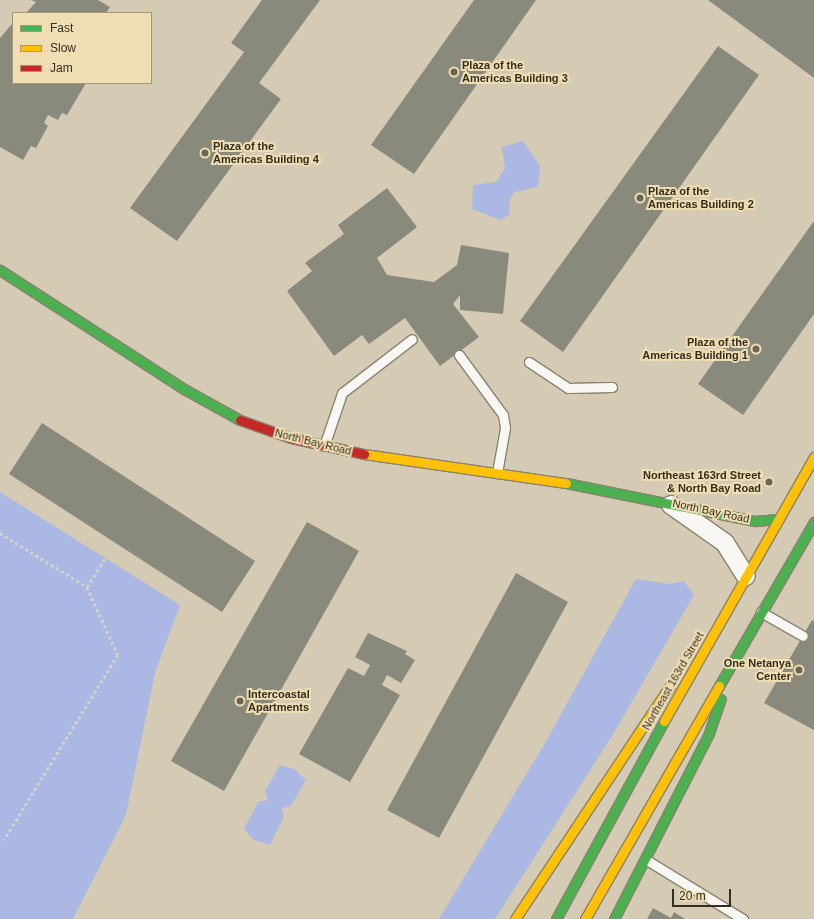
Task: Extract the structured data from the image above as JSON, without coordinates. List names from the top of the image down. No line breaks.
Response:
{"streets":{"main road":["North Bay Road","Northeast 163rd Street"]},"crossings":[["North Bay Road","Northeast 163rd Street"]],"places":["Plaza of the Americas Building 3","Plaza of the Americas Building 4","Plaza of the Americas Building 2","Plaza of the Americas Building 1","Northeast 163rd Street & North Bay Road","One Netanya Center","Intercoastal Apartments"],"legend":["Fast","Slow","Jam"],"scale_bar":"20 m"}
